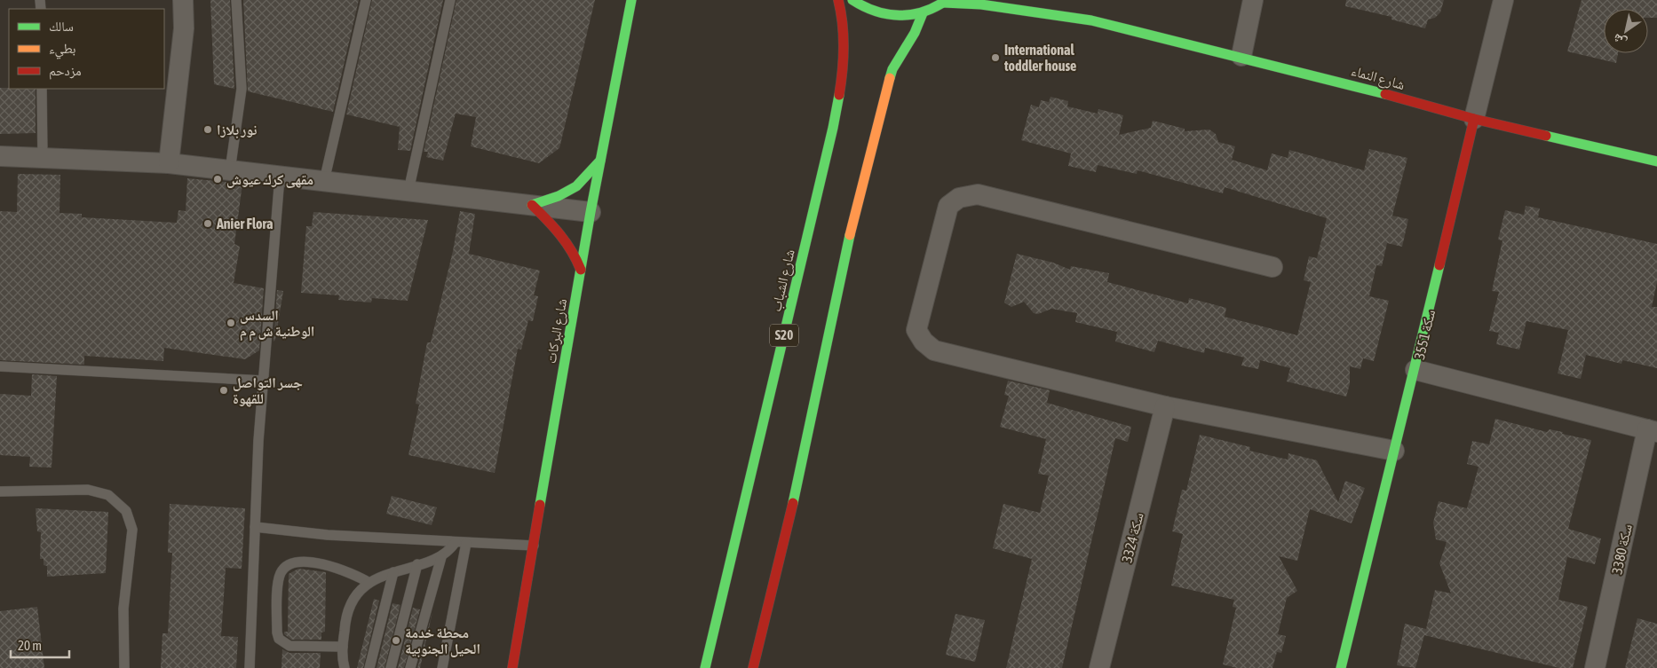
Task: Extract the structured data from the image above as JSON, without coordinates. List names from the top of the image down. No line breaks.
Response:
{"streets":{"street":["شارع النماء","شارع الشباب","شارع البركات","سكة 3551","S20","سكة 3324","سكة 3380"]},"crossings":[["شارع النماء","سكة 3551"],["سكة 3551","سكة 3380"]],"places":["International toddler house","نور بلازا","مقهى كرك عيوش","Anier Flora","السدس الوطنیة ش م م","جسر التواصل للقهوة","محطة خدمة الحيل الجنوبية"],"legend":["سالك","بطيء","مزدحم"],"scale_bar":"20 m","north":"bottom left"}
